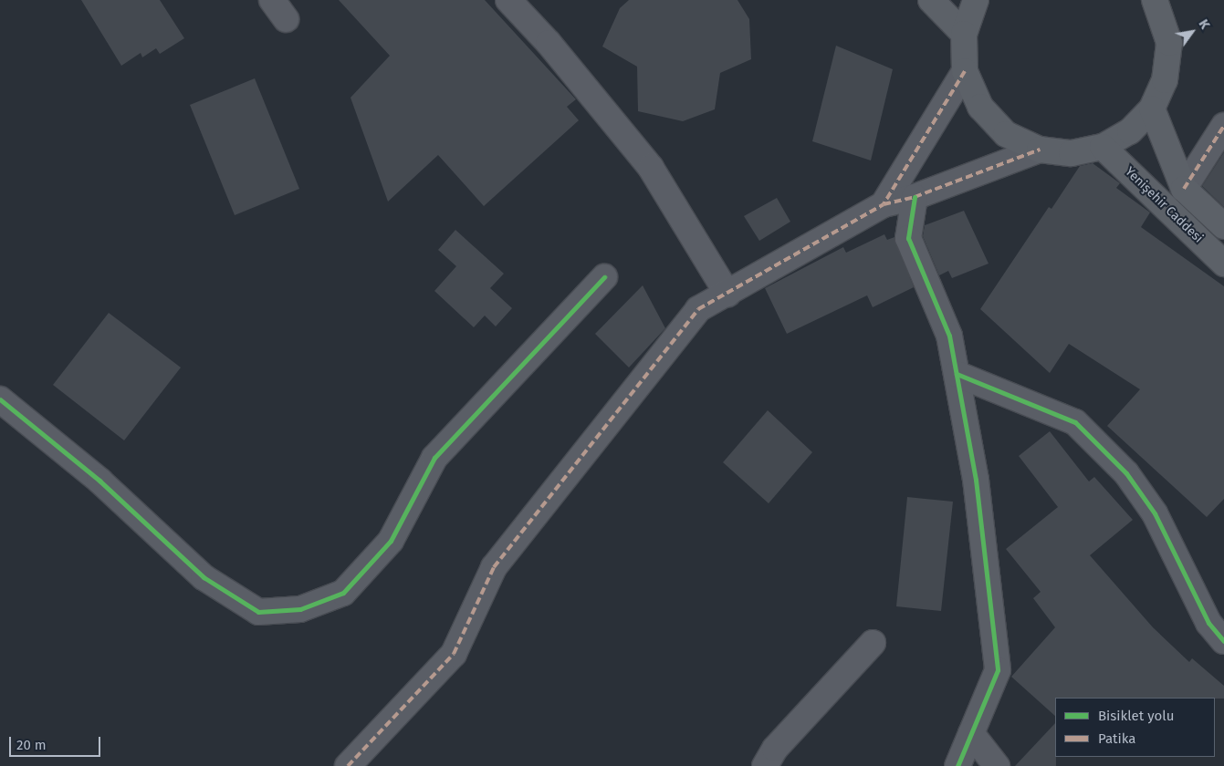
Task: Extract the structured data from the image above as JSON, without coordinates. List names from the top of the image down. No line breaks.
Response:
{"streets":{"main road":["Yenişehir Caddesi"]},"legend":["Bisiklet yolu","Patika"],"scale_bar":"20 m","north":"top right"}
